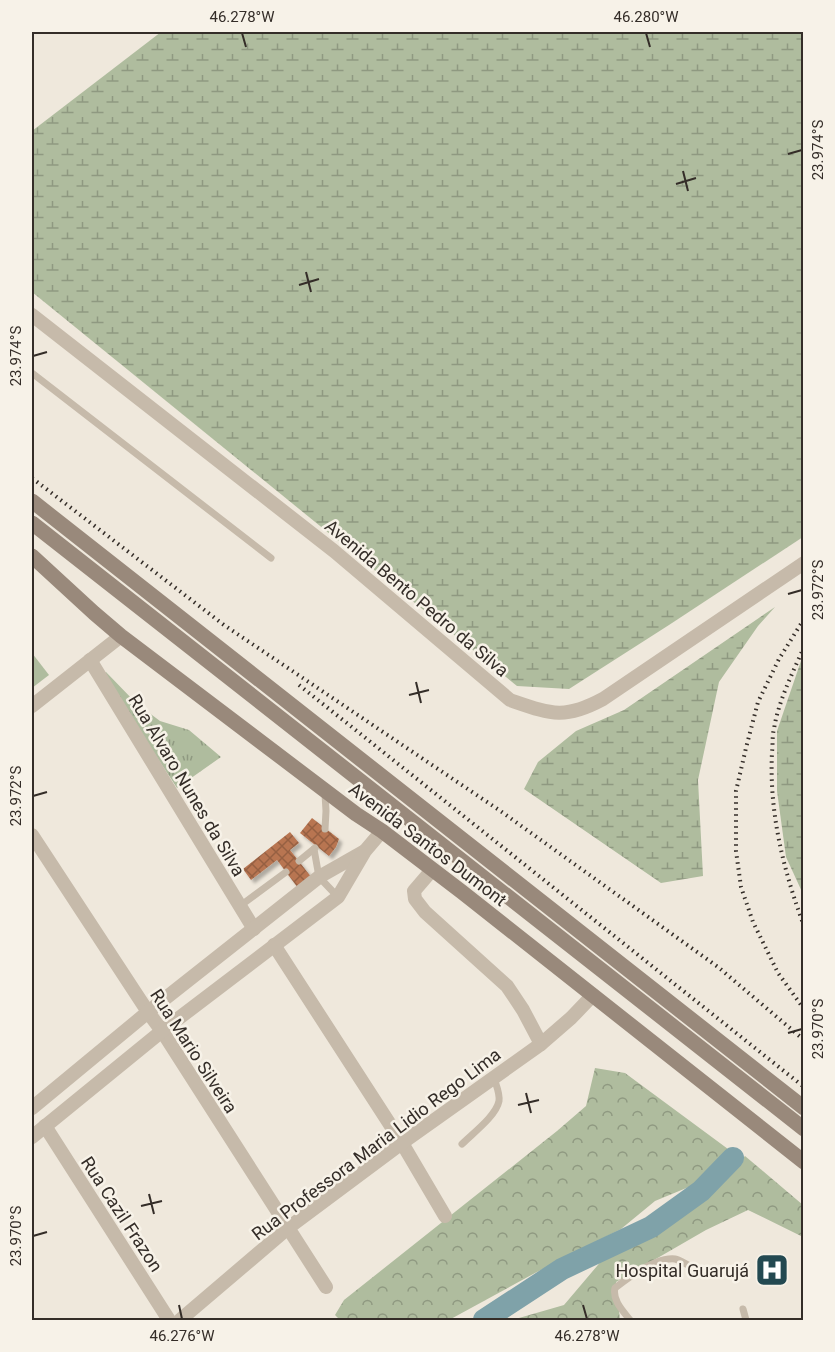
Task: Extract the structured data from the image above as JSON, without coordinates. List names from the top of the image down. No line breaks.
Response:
{"streets":{"main road":["Avenida Santos Dumont"],"street":["Avenida Bento Pedro da Silva","Rua Alvaro Nunes da Silva","Rua Mario Silveira","Rua Professora Maria Lidio Rego Lima","Rua Cazil Frazon"]},"crossings":[["Avenida Santos Dumont","Rua Professora Maria Lidio Rego Lima"],["Rua Mario Silveira","Rua Professora Maria Lidio Rego Lima"]],"places":{"hospital":["Hospital Guarujá"]},"coordinates":["46.278°W","46.280°W","23.974°S","23.972°S","23.970°S","46.276°W"]}
